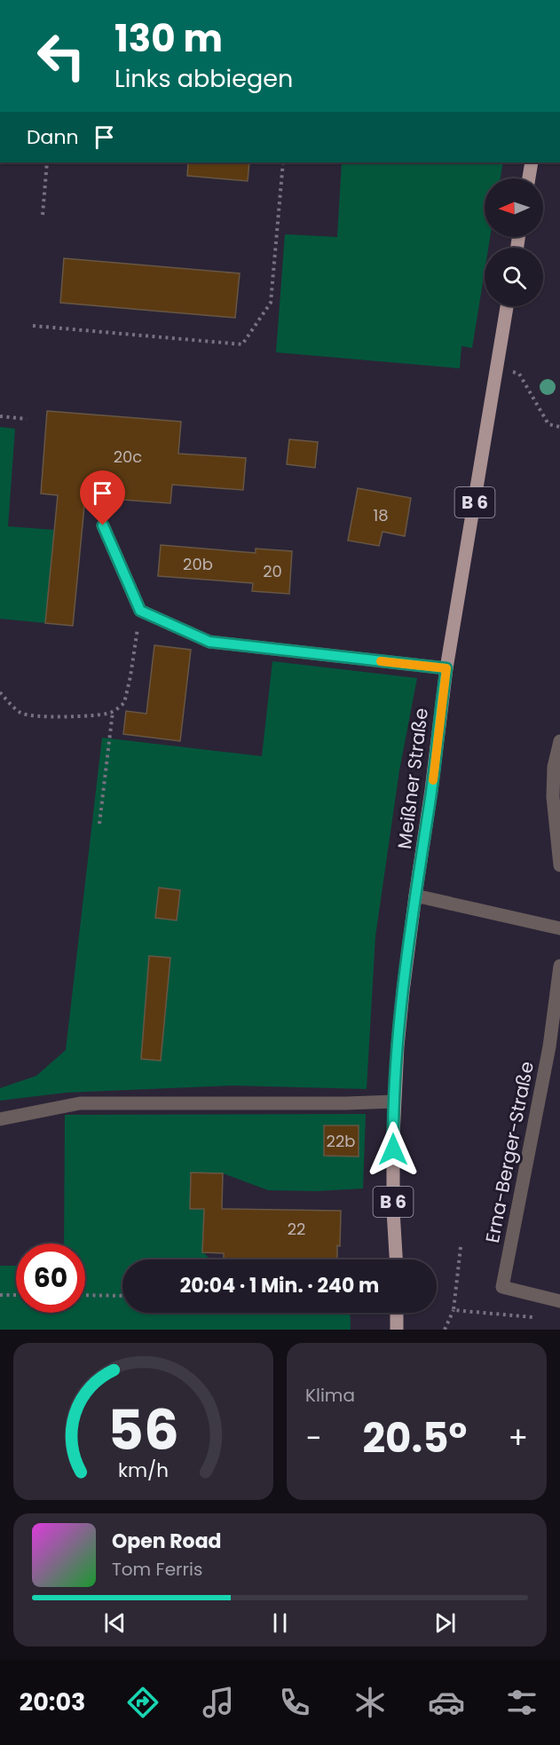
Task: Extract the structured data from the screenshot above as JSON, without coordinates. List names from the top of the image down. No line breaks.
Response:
{"streets":{"main road":["B 6","Meißner Straße"],"street":["Erna-Berger-Straße"]},"house_numbers":["20c","18","20b","20","22b","22"],"north":"left","page":{"turn":["130 m","Links abbiegen"],"then":"Dann","limit":"60","trip":"20:04 · 1 Min. · 240 m","tile":"Klima","heat":["−","20.5°","+"],"song":["Open Road","Tom Ferris"],"tabs":"20:03","gauge":["56","km/h"]}}
